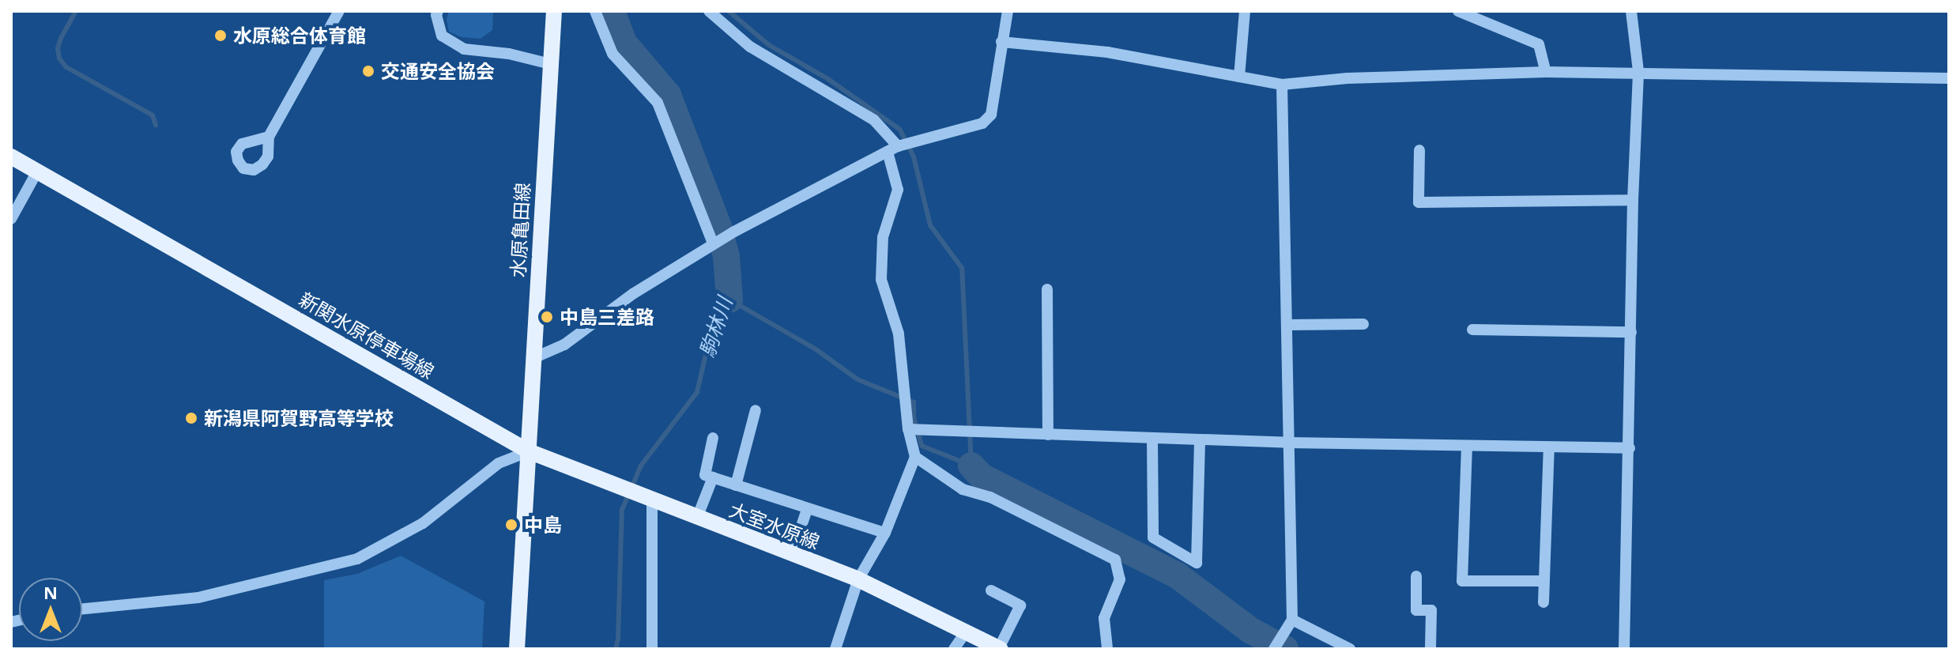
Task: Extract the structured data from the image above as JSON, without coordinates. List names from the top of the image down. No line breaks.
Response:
{"streets":{"main road":["水原亀田線","新関水原停車場線","大室水原線"]},"crossings":[["水原亀田線","新関水原停車場線"],["水原亀田線","大室水原線"],["新関水原停車場線","大室水原線"]],"water":["駒林川"],"places":["水原総合体育館","交通安全協会","中島三差路","新潟県阿賀野高等学校","中島"],"north":"top"}
